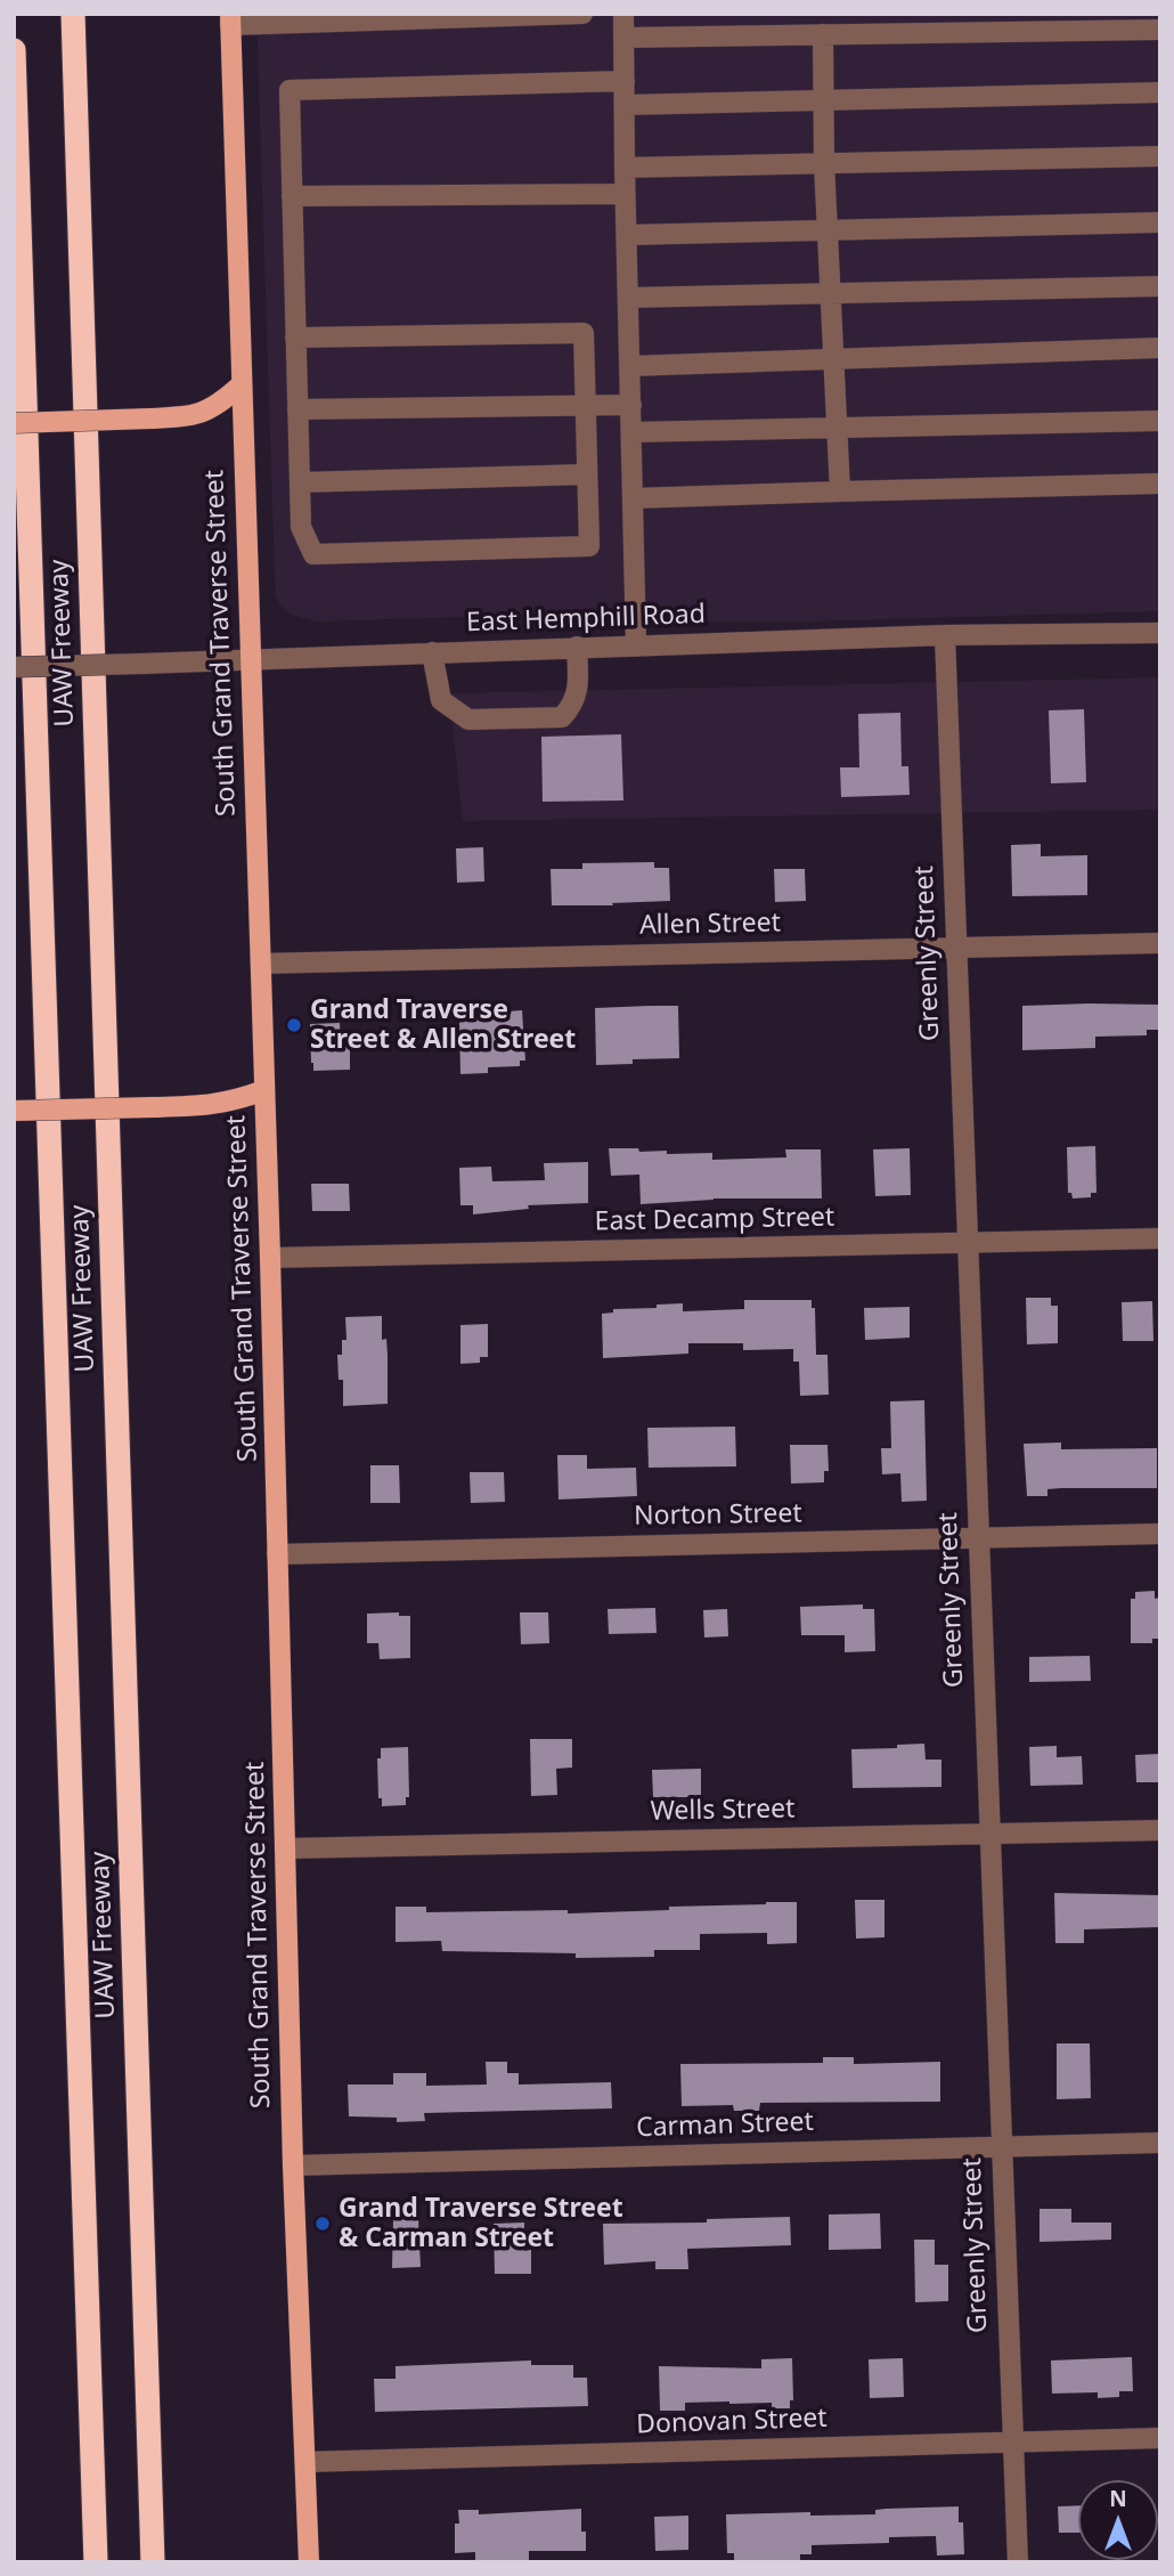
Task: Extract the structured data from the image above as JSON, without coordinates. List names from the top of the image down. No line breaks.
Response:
{"streets":{"highway":["UAW Freeway"],"main road":["South Grand Traverse Street"],"street":["East Hemphill Road","Allen Street","Greenly Street","East Decamp Street","Norton Street","Wells Street","Carman Street","Donovan Street"]},"crossings":[["East Hemphill Road","South Grand Traverse Street"],["East Hemphill Road","Greenly Street"],["South Grand Traverse Street","Allen Street"],["South Grand Traverse Street","East Decamp Street"],["South Grand Traverse Street","Norton Street"],["South Grand Traverse Street","Wells Street"],["South Grand Traverse Street","Carman Street"],["South Grand Traverse Street","Donovan Street"],["Allen Street","Greenly Street"],["Greenly Street","East Decamp Street"],["Greenly Street","Norton Street"],["Greenly Street","Wells Street"],["Greenly Street","Carman Street"],["Greenly Street","Donovan Street"]],"places":["Grand Traverse Street & Allen Street","Grand Traverse Street & Carman Street"],"north":"top"}
